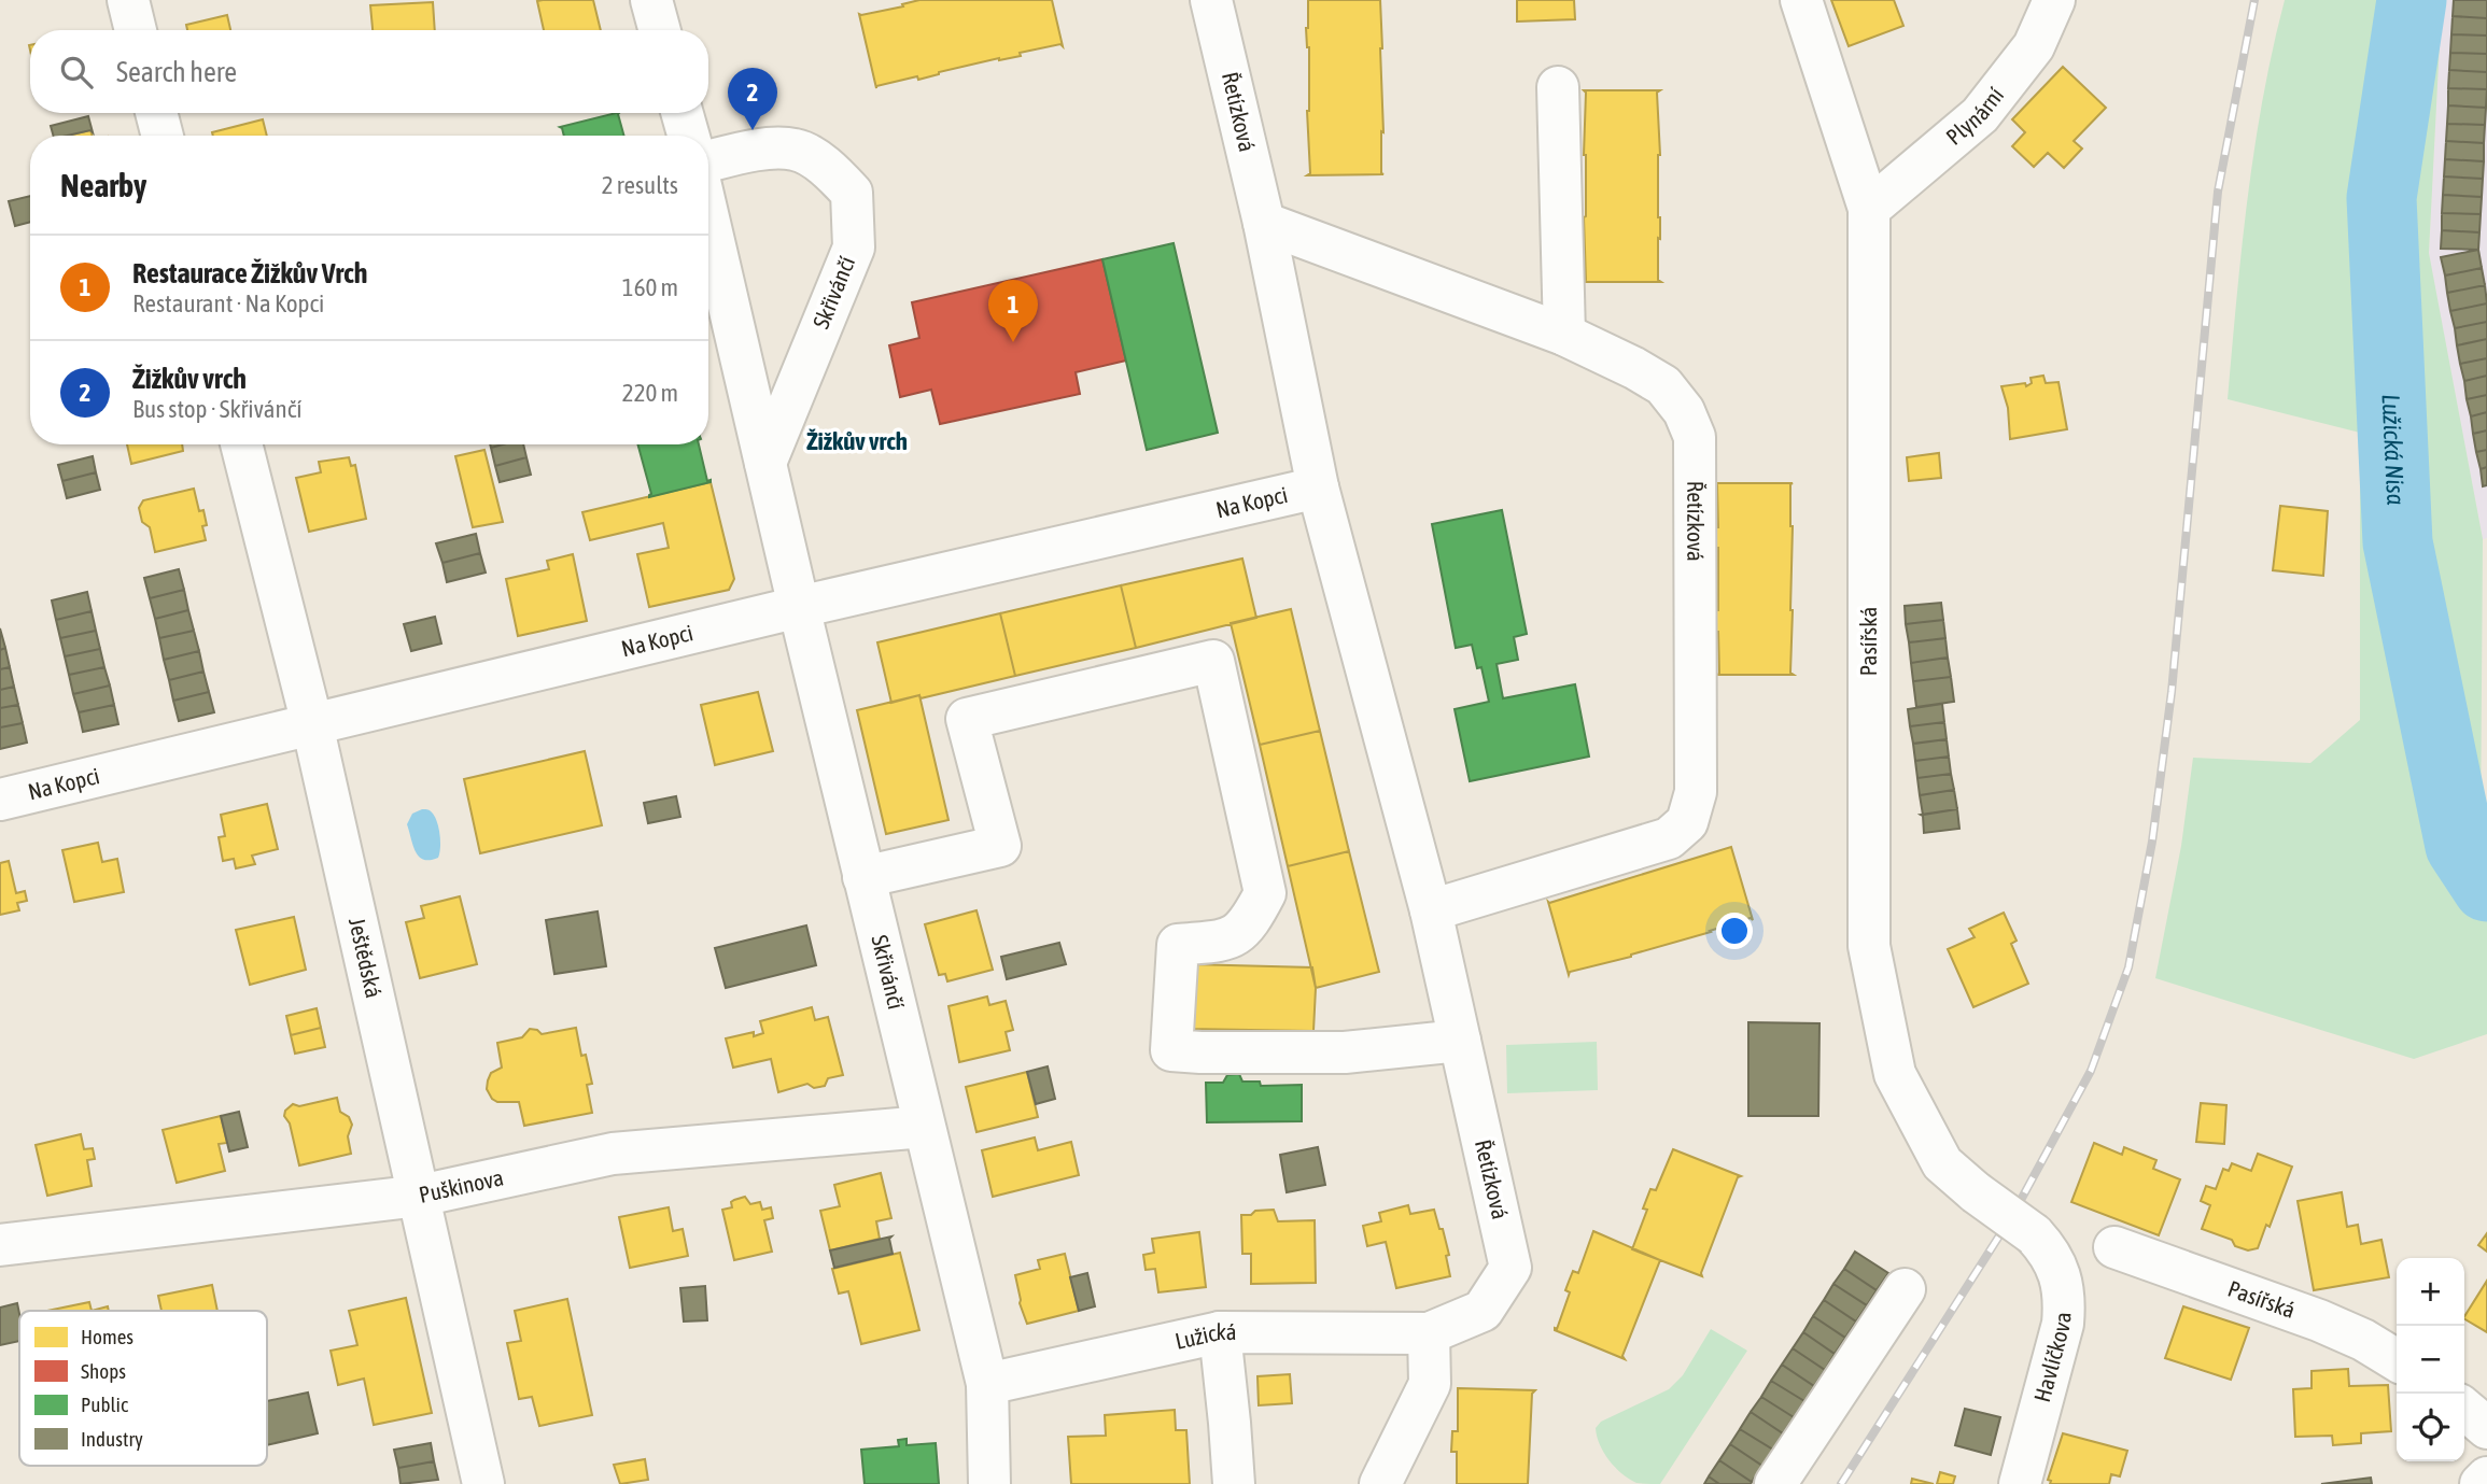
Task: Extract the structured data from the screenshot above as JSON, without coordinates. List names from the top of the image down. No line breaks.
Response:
{"streets":{"street":["Řetízková","Plynární","Skřivánčí","Na Kopci","Pasířská","Ještědská","Puškinova","Lužická","Havlíčkova"]},"crossings":[["Řetízková","Na Kopci"],["Řetízková","Lužická"],["Plynární","Pasířská"],["Skřivánčí","Na Kopci"],["Skřivánčí","Puškinova"],["Skřivánčí","Lužická"],["Na Kopci","Ještědská"],["Pasířská","Havlíčkova"],["Ještědská","Puškinova"]],"districts":["Žižkův vrch"],"water":["Lužická Nisa"],"legend":["Homes","Shops","Public","Industry"],"page":{"search":"Search here","pins":["2","1"],"heading":["Nearby","2 results"],"list":[{"mark":"1","name":"Restaurace Žižkův Vrch","note":"Restaurant · Na Kopci","value":"160 m"},{"mark":"2","name":"Žižkův vrch","note":"Bus stop · Skřivánčí","value":"220 m"}],"map_buttons":["+","−"]}}
